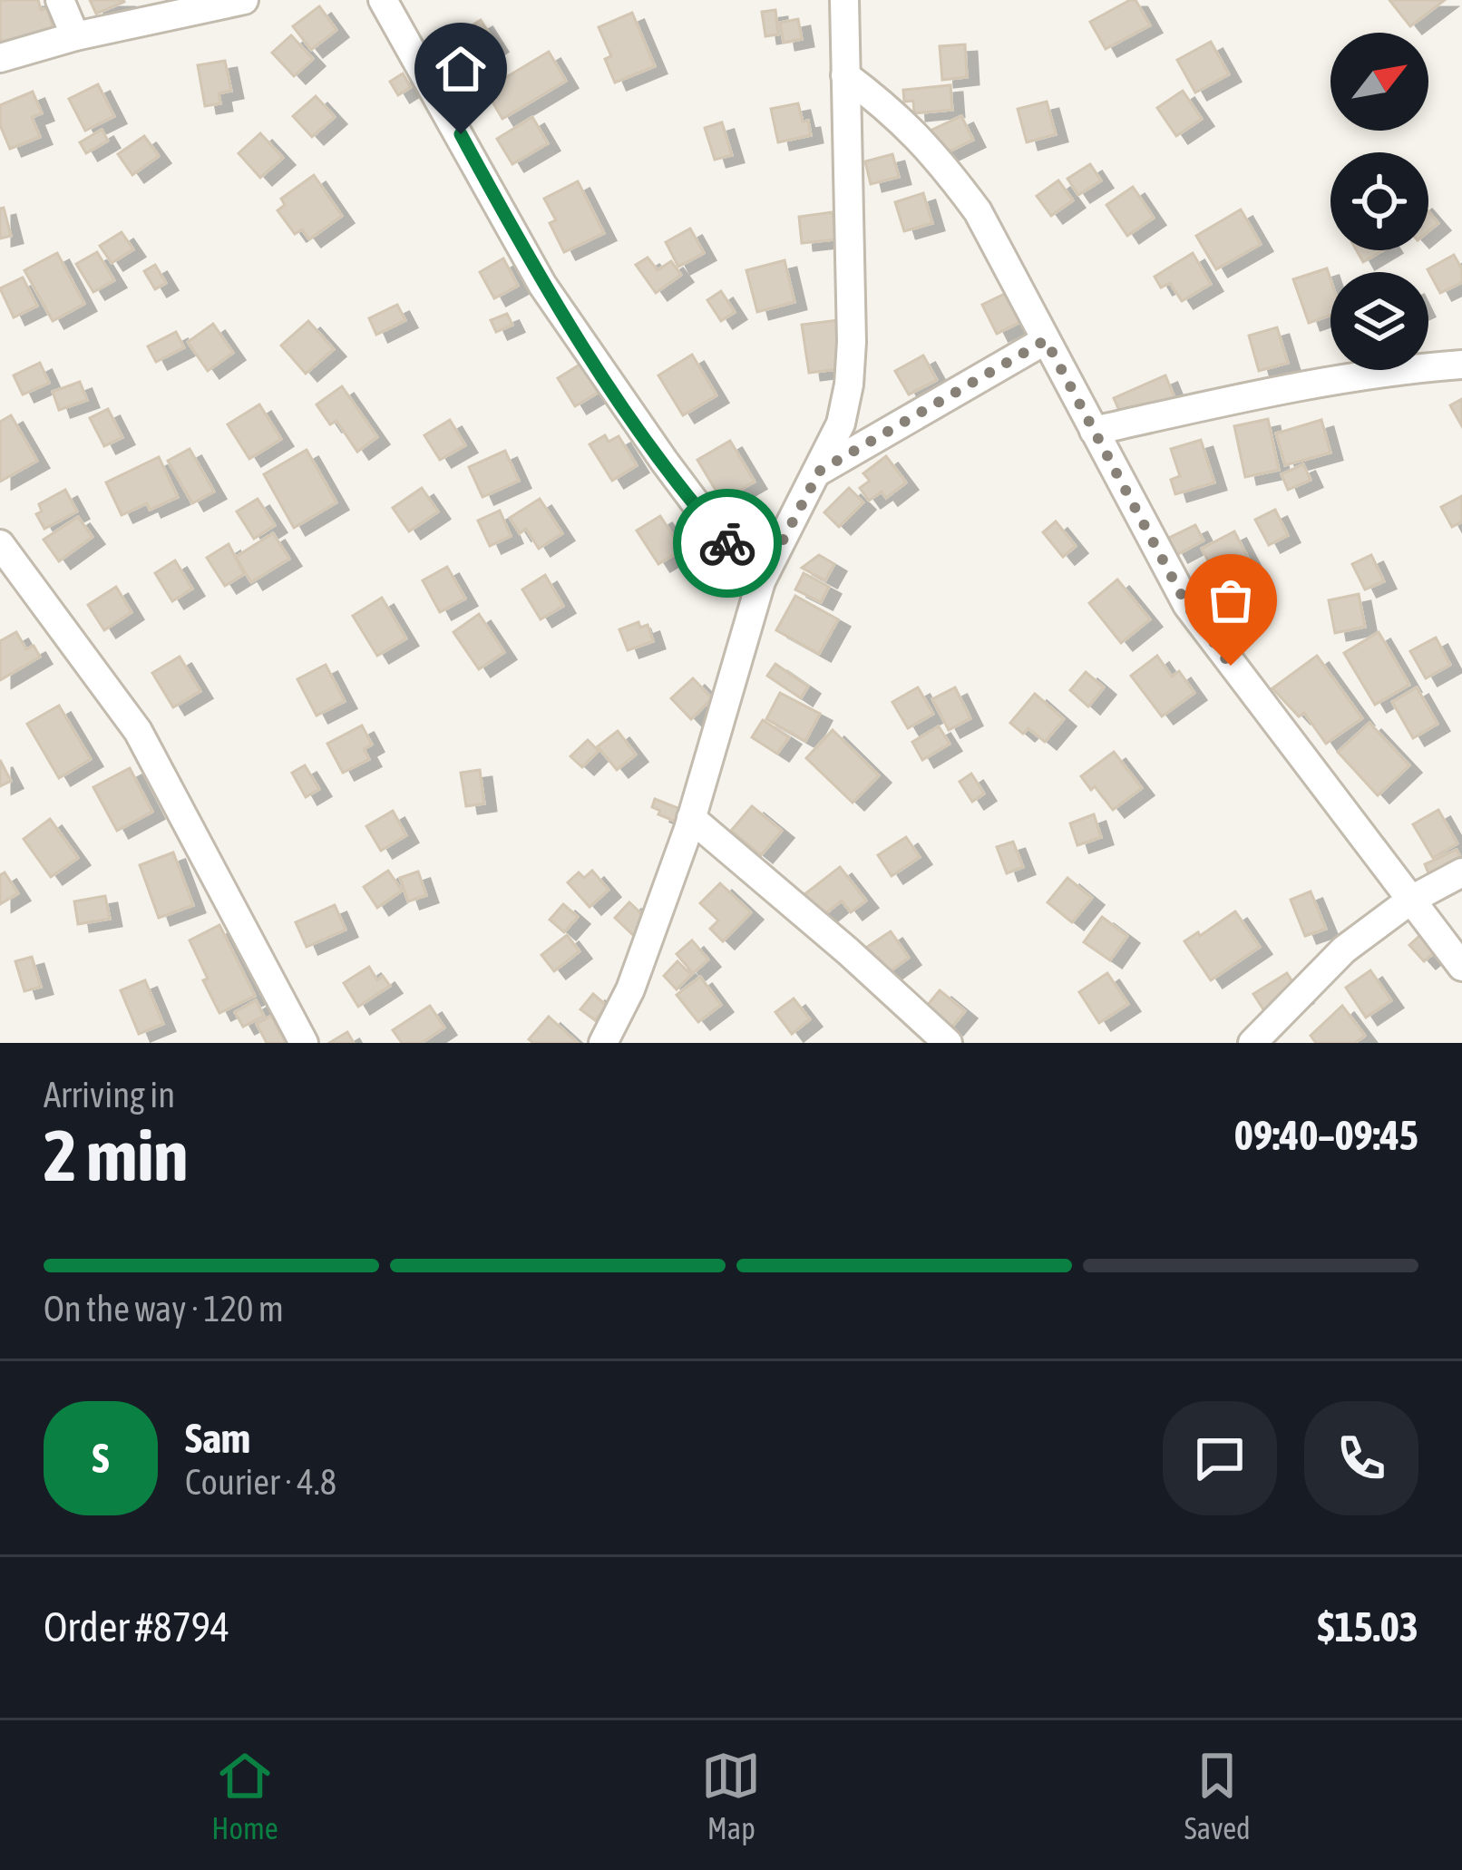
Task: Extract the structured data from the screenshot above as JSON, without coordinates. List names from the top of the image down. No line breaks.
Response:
{"north":"top right","page":{"heading":["2 min","Arriving in","09:40–09:45"],"panel":["Sam","Courier · 4.8","Order #8794","$15.03"],"bar":"On the way · 120 m","round":"S","tabs":["Home","Map","Saved"]}}
